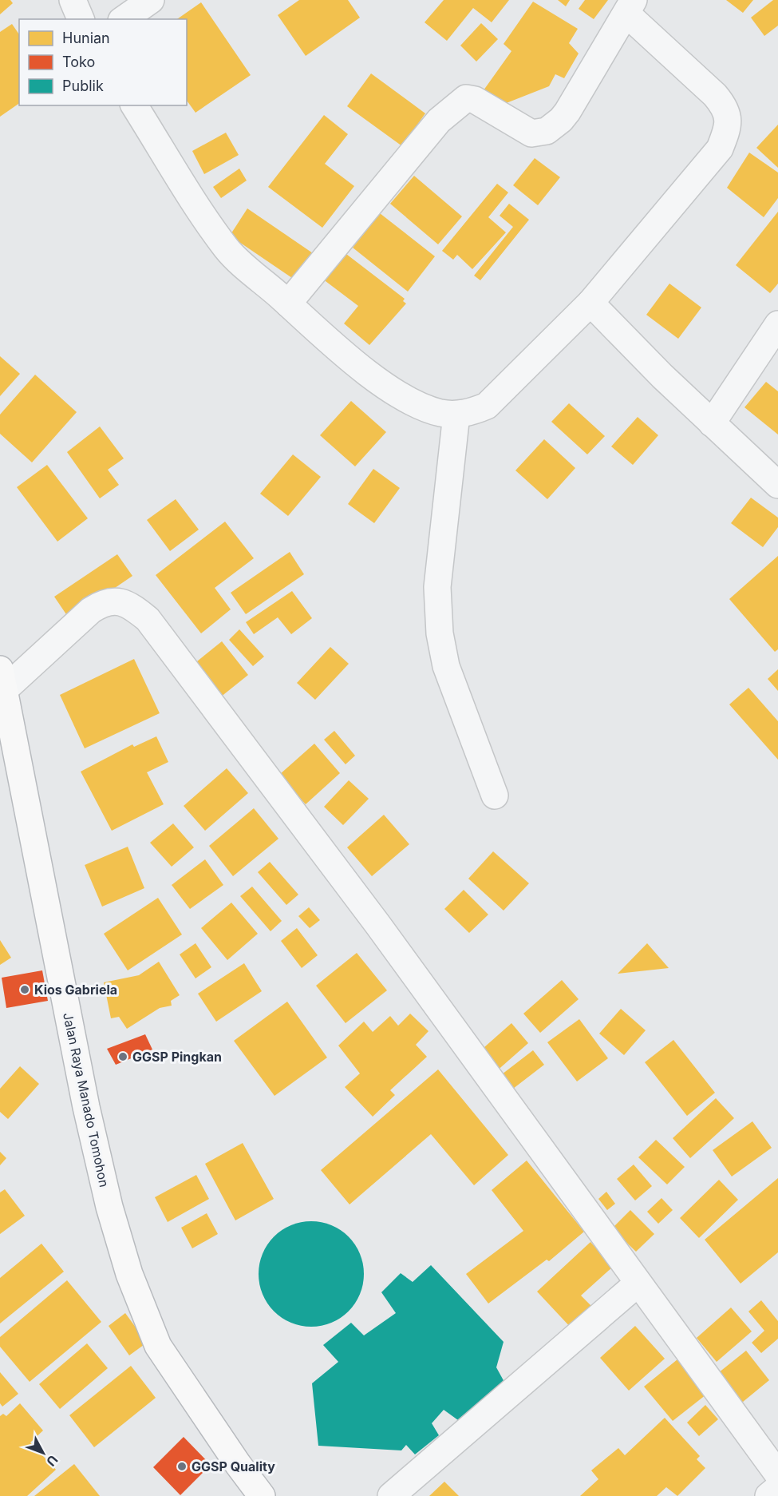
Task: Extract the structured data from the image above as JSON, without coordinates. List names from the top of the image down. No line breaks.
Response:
{"streets":{"highway":["Jalan Raya Manado Tomohon"]},"places":["Kios Gabriela","GGSP Pingkan","GGSP Quality"],"legend":["Hunian","Toko","Publik"],"north":"bottom right"}
